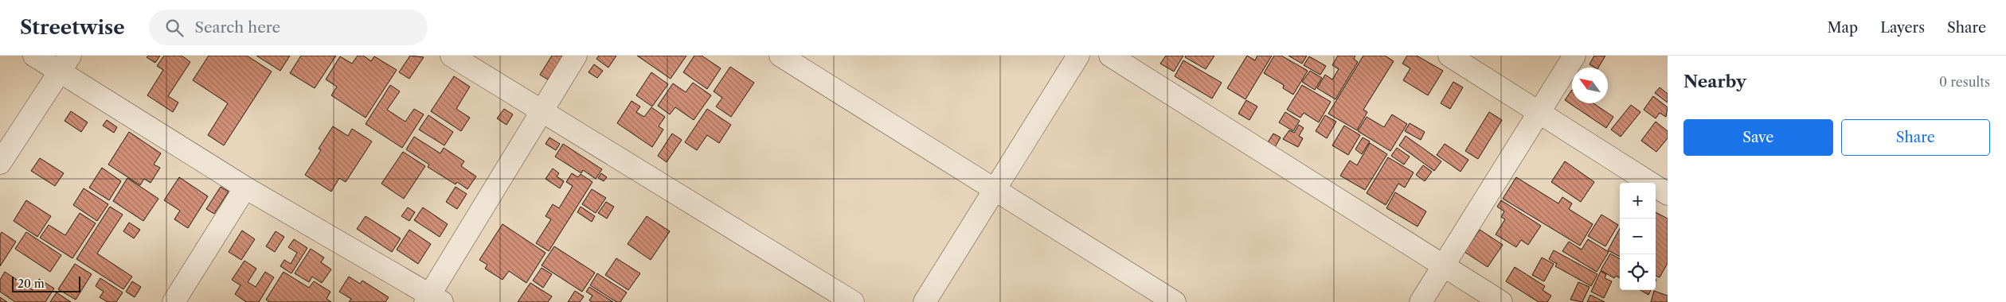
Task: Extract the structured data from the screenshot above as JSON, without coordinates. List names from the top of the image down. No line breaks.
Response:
{"scale_bar":"20 m","north":"top left","page":{"header":"Streetwise","search":"Search here","nav":["Map","Layers","Share"],"heading":["Nearby","0 results"],"buttons":["Save","Share"],"map_buttons":["+","−"],"scale":"20 m"}}
